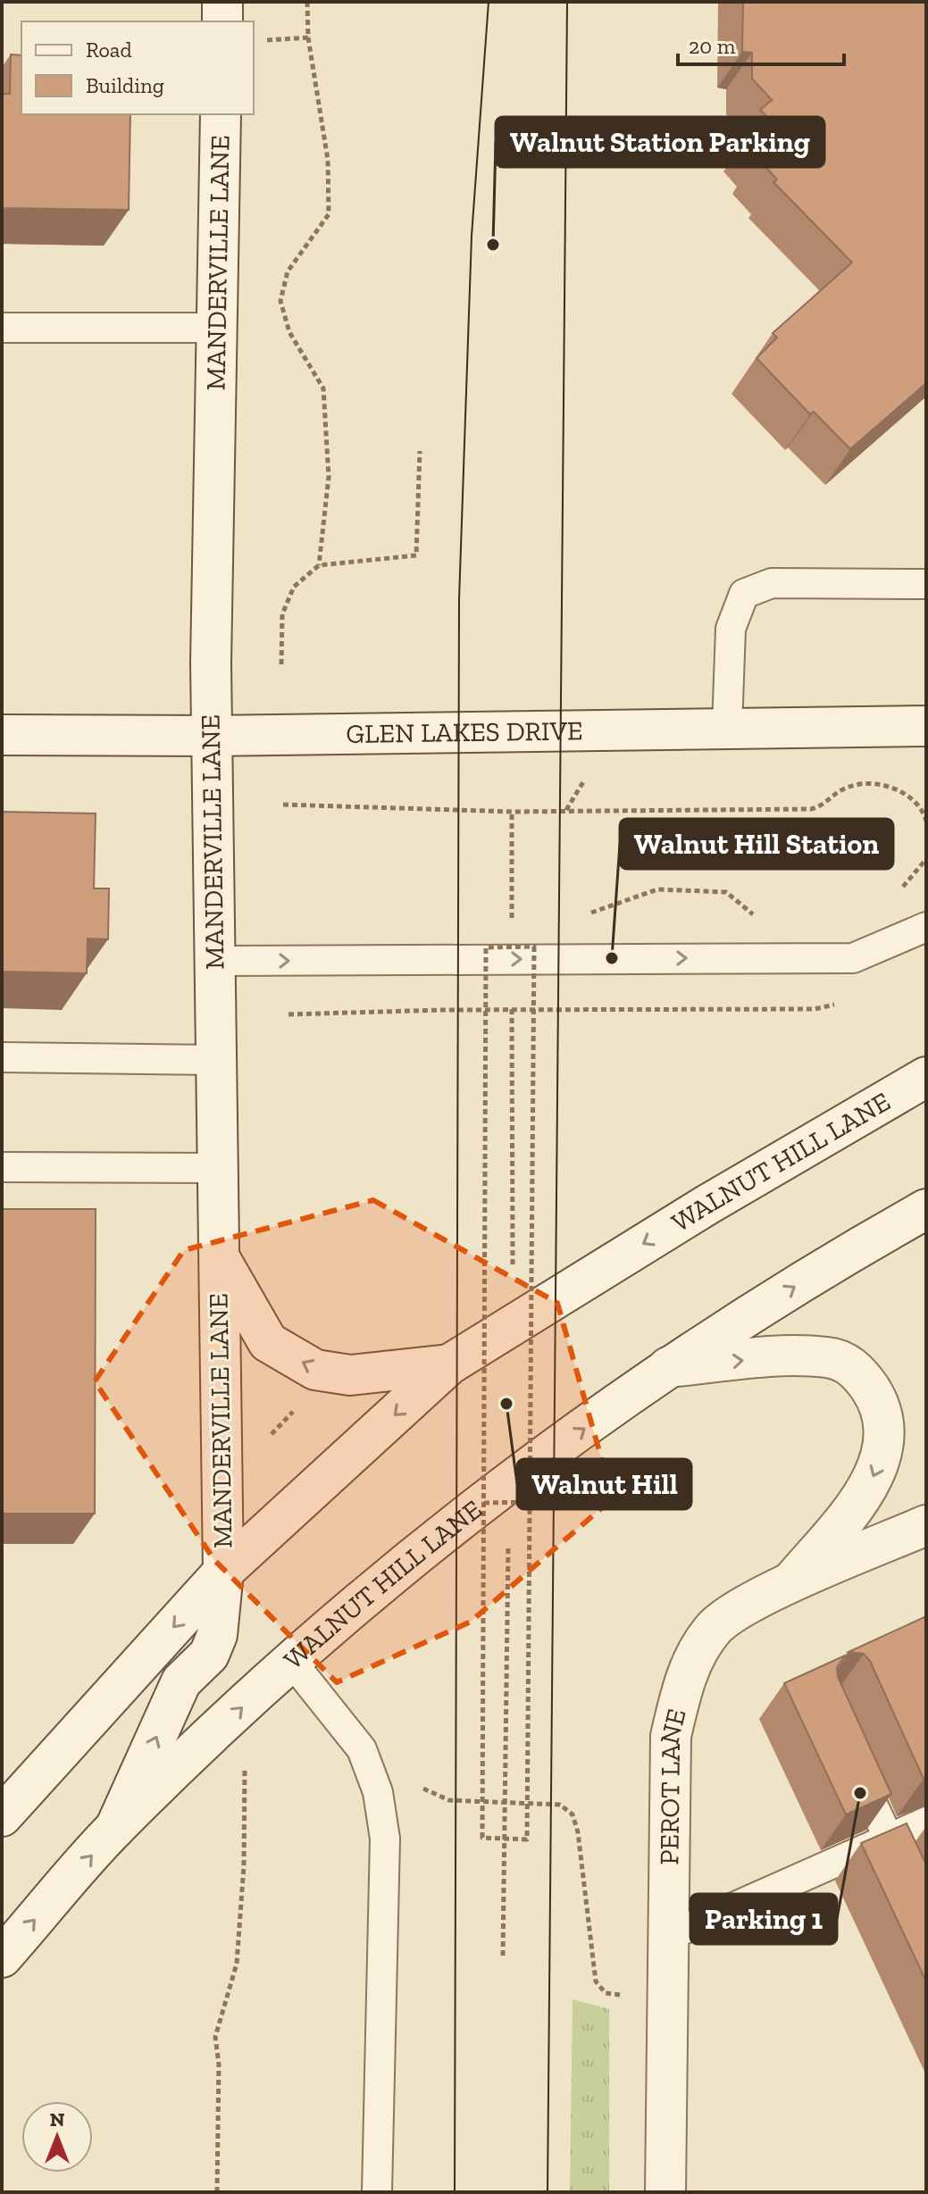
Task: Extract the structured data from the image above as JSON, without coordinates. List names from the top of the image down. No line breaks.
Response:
{"streets":{"street":["MANDERVILLE LANE","GLEN LAKES DRIVE","WALNUT HILL LANE","PEROT LANE"]},"crossings":[["MANDERVILLE LANE","GLEN LAKES DRIVE"],["MANDERVILLE LANE","WALNUT HILL LANE"]],"places":["Walnut Station Parking","Walnut Hill Station","Walnut Hill","Parking 1"],"legend":["Road","Building"],"scale_bar":"20 m","north":"top"}
